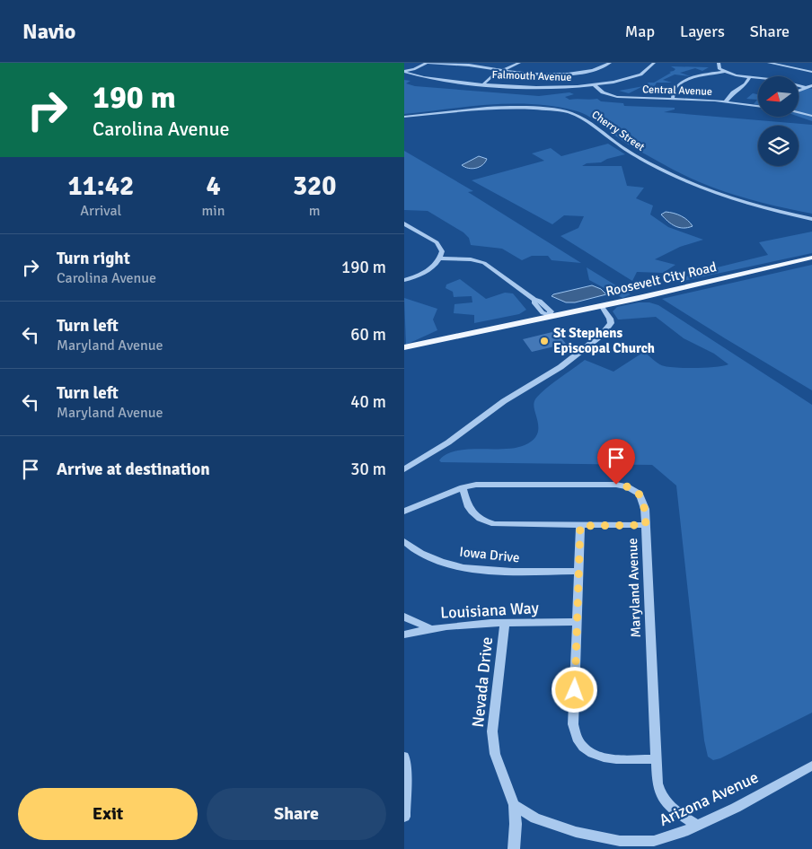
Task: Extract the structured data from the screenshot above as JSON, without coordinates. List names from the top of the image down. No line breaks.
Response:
{"streets":{"main road":["Roosevelt City Road"],"street":["Falmouth Avenue","Central Avenue","Cherry Street","Iowa Drive","Maryland Avenue","Louisiana Way","Nevada Drive","Arizona Avenue"]},"crossings":[["Falmouth Avenue","Central Avenue"],["Maryland Avenue","Arizona Avenue"],["Louisiana Way","Nevada Drive"],["Nevada Drive","Arizona Avenue"]],"places":["St Stephens Episcopal Church"],"north":"left","page":{"header":"Navio","nav":["Map","Layers","Share"],"turn":["190 m","Carolina Avenue"],"eta":["11:42","Arrival","4","min","320","m"],"list":[{"name":"Turn right","note":"Carolina Avenue","value":"190 m"},{"name":"Turn left","note":"Maryland Avenue","value":"60 m"},{"name":"Turn left","note":"Maryland Avenue","value":"40 m"},{"name":"Arrive at destination","value":"30 m"}],"buttons":["Exit","Share"]}}
